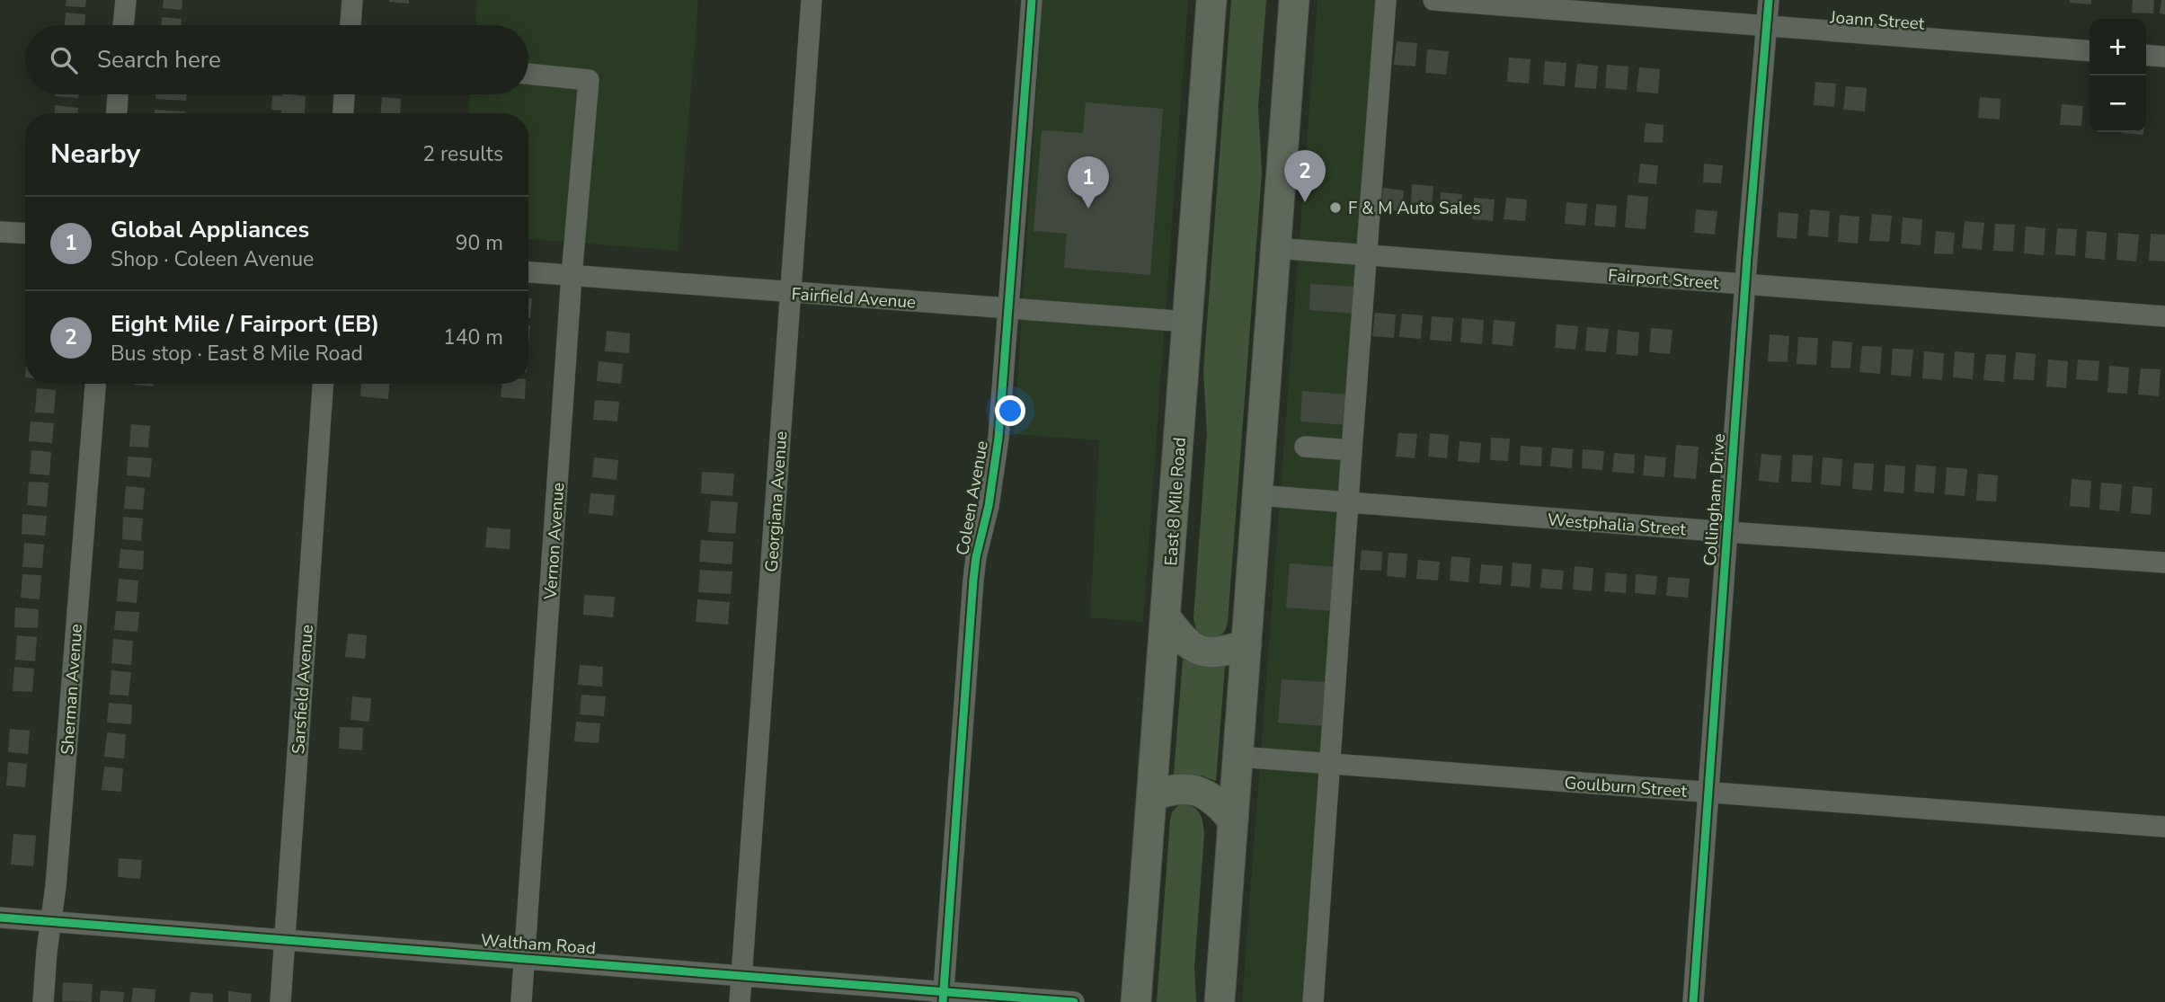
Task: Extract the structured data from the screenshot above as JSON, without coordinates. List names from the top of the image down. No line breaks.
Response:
{"streets":{"highway":["East 8 Mile Road"],"street":["Joann Street","Fairport Street","Fairfield Avenue","Coleen Avenue","Collingham Drive","Georgiana Avenue","Westphalia Street","Vernon Avenue","Sherman Avenue","Sarsfield Avenue","Goulburn Street","Waltham Road"]},"crossings":[["Joann Street","Collingham Drive"],["Fairport Street","Collingham Drive"],["Fairfield Avenue","Coleen Avenue"],["Fairfield Avenue","Georgiana Avenue"],["Fairfield Avenue","East 8 Mile Road"],["Fairfield Avenue","Vernon Avenue"],["Coleen Avenue","Waltham Road"],["Collingham Drive","Westphalia Street"],["Collingham Drive","Goulburn Street"],["Georgiana Avenue","Waltham Road"],["Vernon Avenue","Waltham Road"],["Sherman Avenue","Waltham Road"],["Sarsfield Avenue","Waltham Road"]],"places":["F & M Auto Sales"],"page":{"map_buttons":["+","−"],"search":"Search here","heading":["Nearby","2 results"],"pins":["2","1"],"list":[{"mark":"1","name":"Global Appliances","note":"Shop · Coleen Avenue","value":"90 m"},{"mark":"2","name":"Eight Mile / Fairport (EB)","note":"Bus stop · East 8 Mile Road","value":"140 m"}]}}
